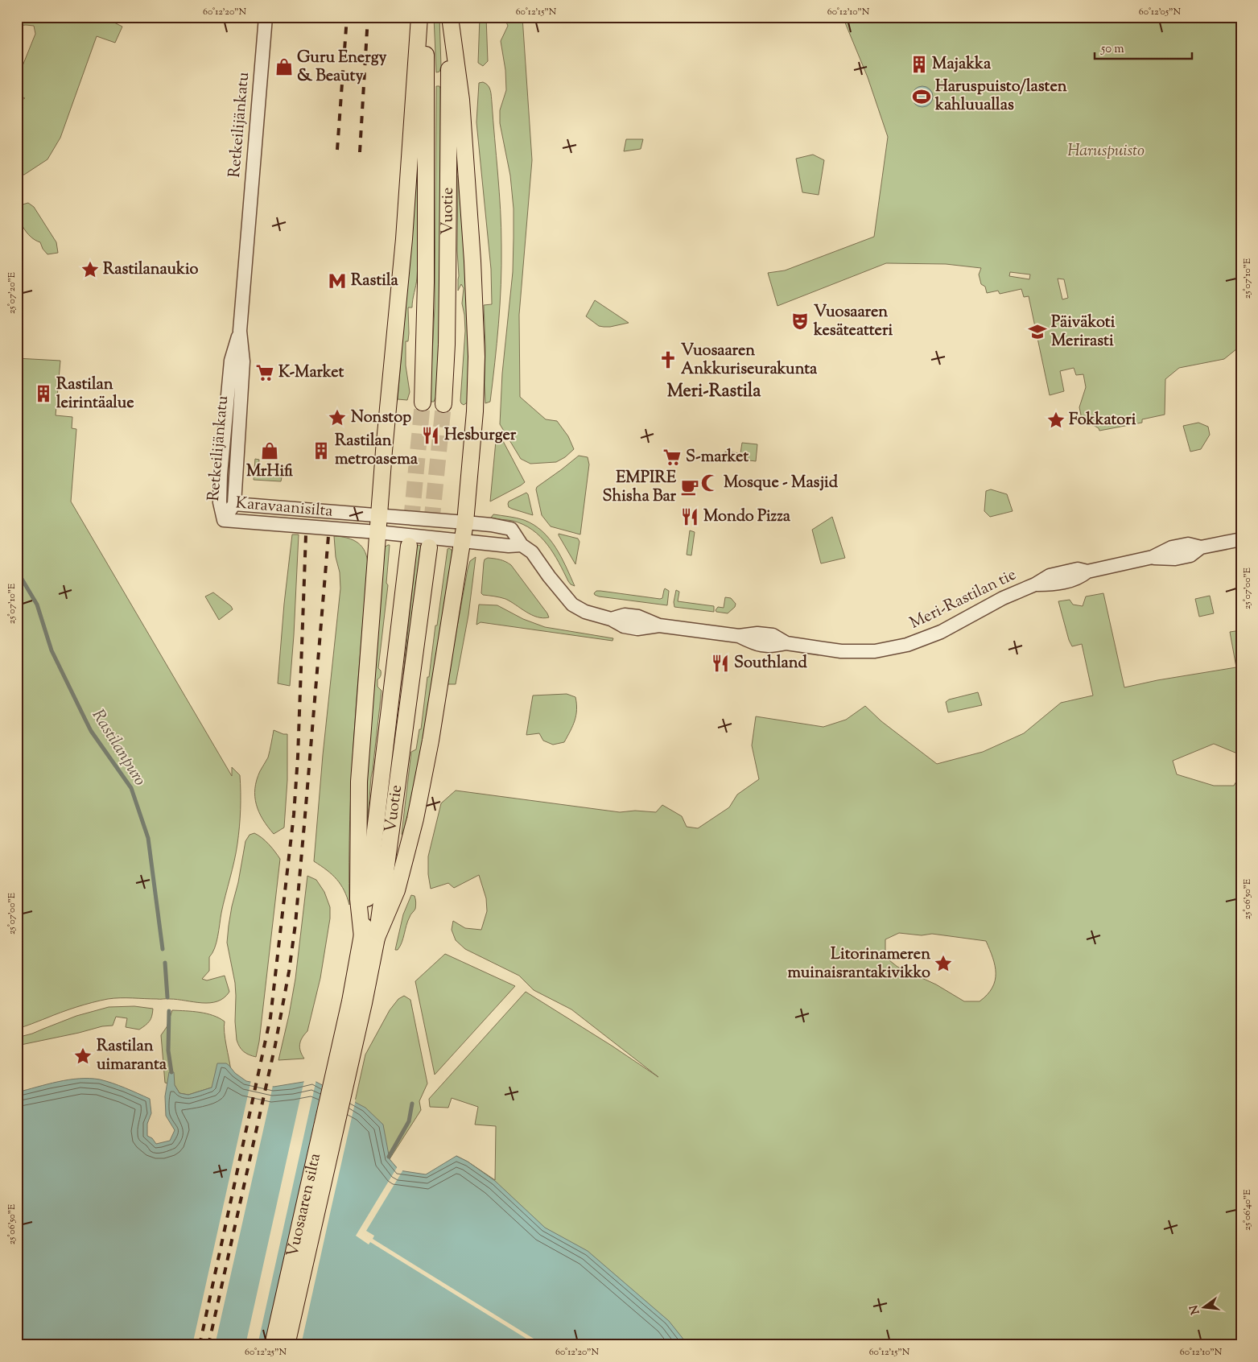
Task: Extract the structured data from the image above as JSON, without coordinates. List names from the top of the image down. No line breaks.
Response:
{"streets":{"main road":["Vuotie","Vuosaaren silta"],"street":["Retkeilijänkatu","Karavaanisilta","Meri-Rastilan tie"]},"crossings":[["Retkeilijänkatu","Karavaanisilta"],["Vuotie","Vuosaaren silta"],["Karavaanisilta","Meri-Rastilan tie"]],"districts":["Meri-Rastila"],"water":["Rastilanpuro"],"parks":["Haruspuisto"],"places":{"building":["Majakka","Rastilan leirintäalue","Rastilan metroasema"],"shop":["Guru Energy & Beauty","MrHifi"],"sports":["Haruspuisto/lasten kahluuallas"],"place":["Rastilanaukio","Nonstop","Fokkatori","Litorinameren muinaisrantakivikko","Rastilan uimaranta"],"metro station":["Rastila"],"theatre":["Vuosaaren kesäteatteri"],"school or university":["Päiväkoti Merirasti"],"church":["Vuosaaren Ankkuriseurakunta"],"supermarket":["K-Market","S-market"],"restaurant":["Hesburger","Mondo Pizza","Southland"],"mosque":["Mosque - Masjid"],"cafe":["EMPIRE Shisha Bar"]},"scale_bar":"50 m","north":"left","coordinates":["60°12'20\"N","60°12'15\"N","60°12'10\"N","60°12'05\"N","25°07'10\"E","25°07'20\"E","25°07'00\"E","25°06'50\"E","25°06'40\"E","60°12'25\"N"]}
